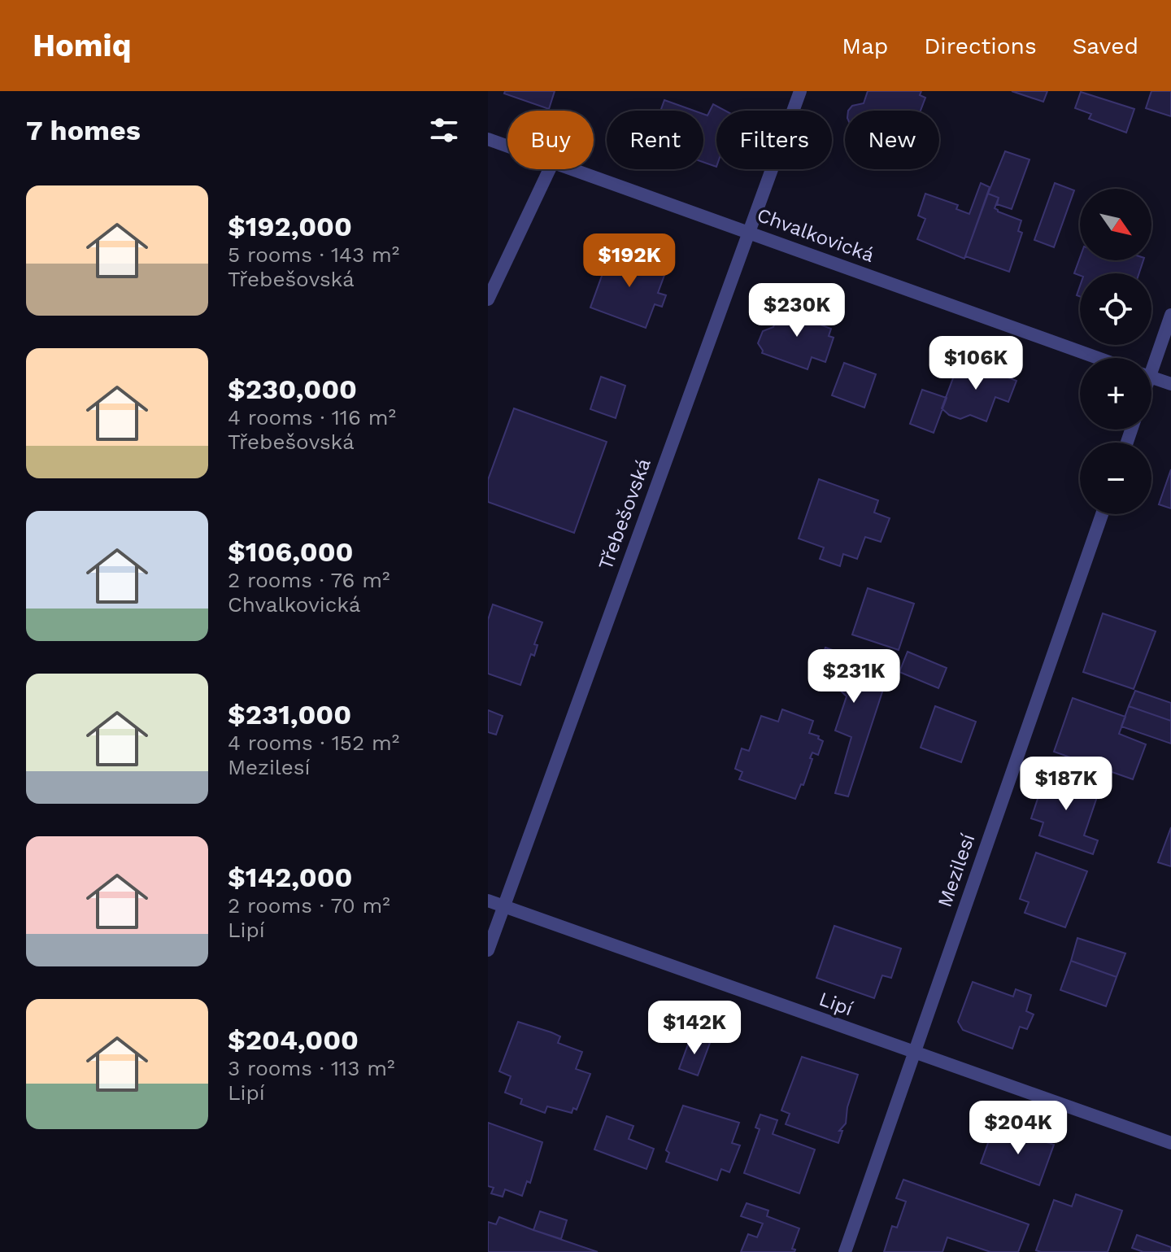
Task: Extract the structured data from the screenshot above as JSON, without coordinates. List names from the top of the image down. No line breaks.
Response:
{"streets":{"street":["Chvalkovická","Třebešovská","Mezilesí","Lipí"]},"crossings":[["Chvalkovická","Třebešovská"],["Třebešovská","Lipí"],["Mezilesí","Lipí"]],"north":"bottom right","page":{"header":"Homiq","nav":["Map","Directions","Saved"],"heading":"7 homes","chip":["Buy","Rent","Filters","New"],"list":[{"name":"$192,000","note":"5 rooms · 143 m² · Třebešovská"},{"name":"$230,000","note":"4 rooms · 116 m² · Třebešovská"},{"name":"$106,000","note":"2 rooms · 76 m² · Chvalkovická"},{"name":"$231,000","note":"4 rooms · 152 m² · Mezilesí"},{"name":"$142,000","note":"2 rooms · 70 m² · Lipí"},{"name":"$204,000","note":"3 rooms · 113 m² · Lipí"}],"map_buttons":["+","−"],"price":["$192K","$230K","$106K","$231K","$187K","$142K","$204K"]}}
